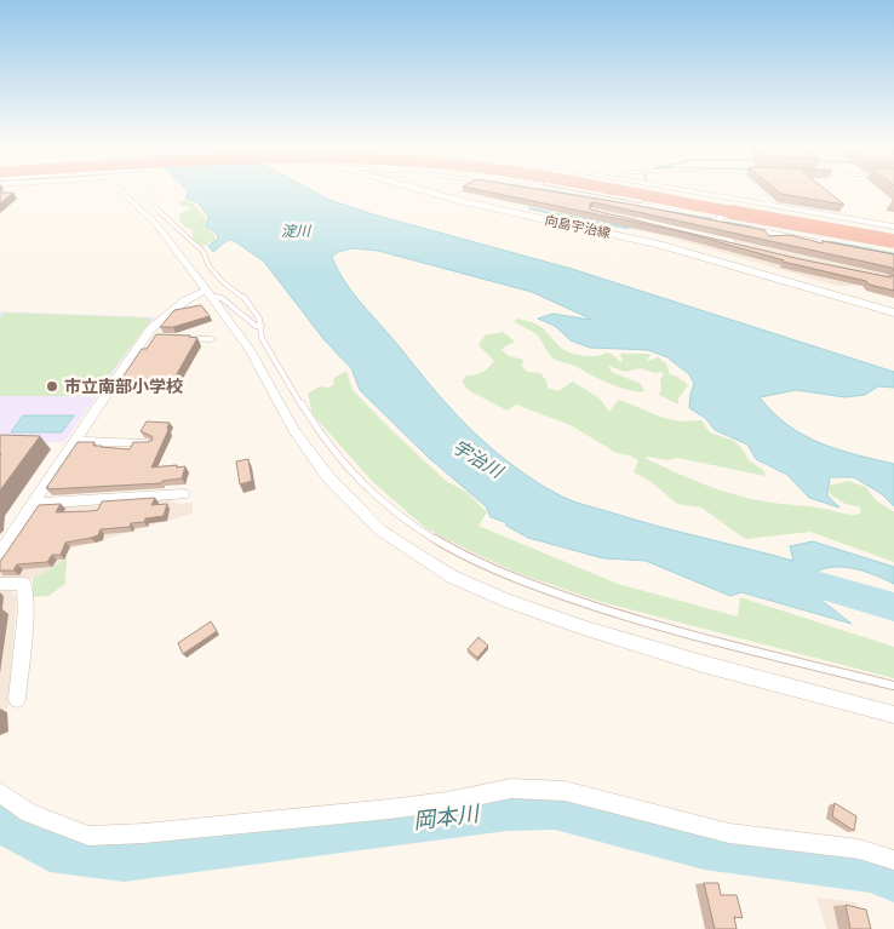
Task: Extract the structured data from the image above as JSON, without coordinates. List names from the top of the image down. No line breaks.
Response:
{"streets":{"main road":["向島宇治線"]},"water":["淀川","宇治川","岡本川"],"places":["市立南部小学校"]}
